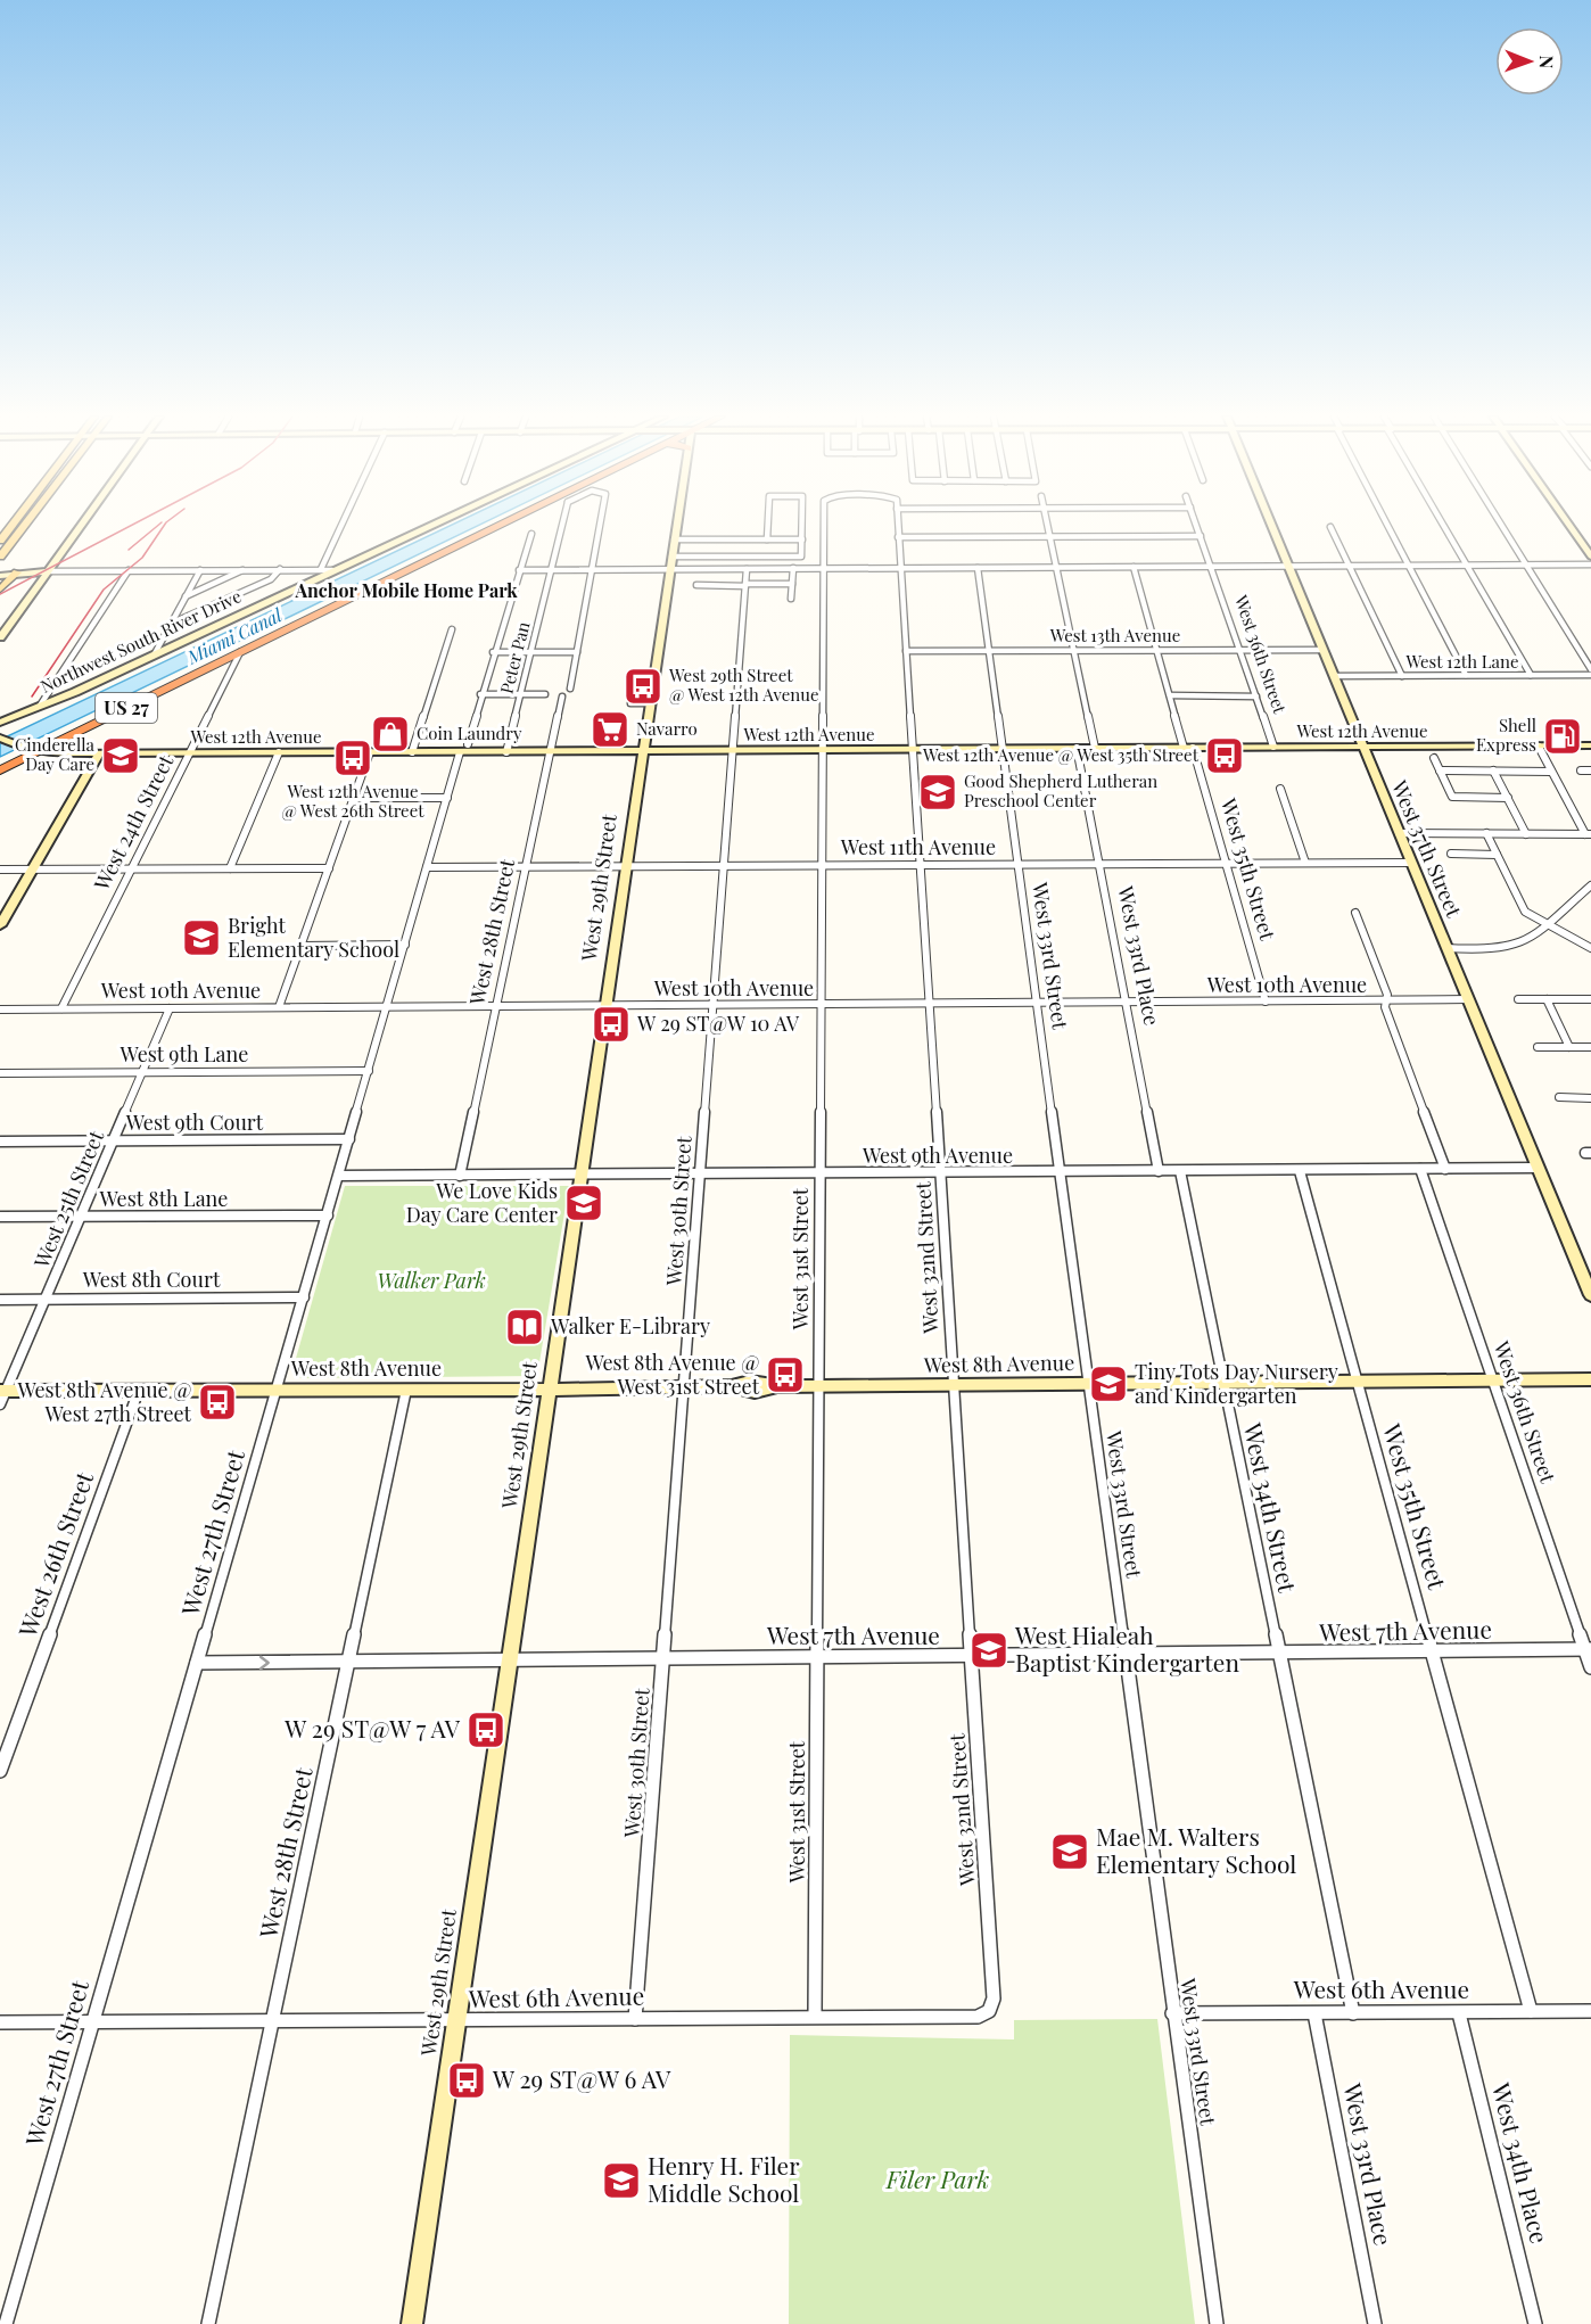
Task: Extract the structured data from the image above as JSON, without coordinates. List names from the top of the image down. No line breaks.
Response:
{"streets":{"highway":["US 27"],"street":["West 13th Avenue","Northwest South River Drive","West 36th Street","Peter Pan","West 12th Lane","West 12th Avenue","West 24th Street","West 11th Avenue","West 37th Street","West 35th Street","West 29th Street","West 28th Street","West 33rd Street","West 33rd Place","West 10th Avenue","West 9th Lane","West 9th Court","West 9th Avenue","West 25th Street","West 8th Lane","West 30th Street","West 32nd Street","West 31st Street","West 8th Court","West 8th Avenue","West 34th Street","West 27th Street","West 26th Street","West 7th Avenue","West 6th Avenue","West 34th Place"]},"crossings":[["West 13th Avenue","West 36th Street"],["West 13th Avenue","West 37th Street"],["West 13th Avenue","West 35th Street"],["West 13th Avenue","West 33rd Street"],["West 13th Avenue","West 32nd Street"],["West 36th Street","West 12th Avenue"],["West 36th Street","West 9th Avenue"],["West 36th Street","West 8th Avenue"],["West 36th Street","West 7th Avenue"],["Peter Pan","West 12th Avenue"],["West 12th Lane","West 37th Street"],["US 27","West 12th Avenue"],["US 27","West 24th Street"],["West 12th Avenue","West 24th Street"],["West 12th Avenue","West 37th Street"],["West 12th Avenue","West 35th Street"],["West 12th Avenue","West 29th Street"],["West 12th Avenue","West 28th Street"],["West 12th Avenue","West 33rd Street"],["West 12th Avenue","West 33rd Place"],["West 12th Avenue","West 30th Street"],["West 12th Avenue","West 32nd Street"],["West 12th Avenue","West 31st Street"],["West 12th Avenue","West 27th Street"],["West 24th Street","West 10th Avenue"],["West 11th Avenue","West 37th Street"],["West 11th Avenue","West 35th Street"],["West 11th Avenue","West 29th Street"],["West 11th Avenue","West 28th Street"],["West 11th Avenue","West 33rd Street"],["West 11th Avenue","West 33rd Place"],["West 11th Avenue","West 30th Street"],["West 11th Avenue","West 32nd Street"],["West 11th Avenue","West 31st Street"],["West 11th Avenue","West 27th Street"],["West 37th Street","West 10th Avenue"],["West 37th Street","West 9th Avenue"],["West 35th Street","West 10th Avenue"],["West 35th Street","West 9th Avenue"],["West 35th Street","West 8th Avenue"],["West 35th Street","West 7th Avenue"],["West 35th Street","West 6th Avenue"],["West 29th Street","West 10th Avenue"],["West 29th Street","West 9th Avenue"],["West 29th Street","West 8th Avenue"],["West 29th Street","West 7th Avenue"],["West 29th Street","West 6th Avenue"],["West 28th Street","West 10th Avenue"],["West 28th Street","West 9th Avenue"],["West 28th Street","West 8th Avenue"],["West 28th Street","West 7th Avenue"],["West 28th Street","West 6th Avenue"],["West 33rd Street","West 10th Avenue"],["West 33rd Street","West 9th Avenue"],["West 33rd Street","West 8th Avenue"],["West 33rd Street","West 7th Avenue"],["West 33rd Street","West 6th Avenue"],["West 33rd Place","West 10th Avenue"],["West 33rd Place","West 9th Avenue"],["West 33rd Place","West 6th Avenue"],["West 10th Avenue","West 25th Street"],["West 10th Avenue","West 30th Street"],["West 10th Avenue","West 32nd Street"],["West 10th Avenue","West 31st Street"],["West 10th Avenue","West 27th Street"],["West 9th Lane","West 25th Street"],["West 9th Lane","West 27th Street"],["West 9th Court","West 25th Street"],["West 9th Court","West 27th Street"],["West 9th Avenue","West 30th Street"],["West 9th Avenue","West 32nd Street"],["West 9th Avenue","West 31st Street"],["West 9th Avenue","West 34th Street"],["West 9th Avenue","West 27th Street"],["West 25th Street","West 8th Lane"],["West 25th Street","West 8th Court"],["West 25th Street","West 8th Avenue"],["West 8th Lane","West 27th Street"],["West 30th Street","West 8th Avenue"],["West 30th Street","West 7th Avenue"],["West 30th Street","West 6th Avenue"],["West 32nd Street","West 8th Avenue"],["West 32nd Street","West 7th Avenue"],["West 32nd Street","West 6th Avenue"],["West 31st Street","West 8th Avenue"],["West 31st Street","West 7th Avenue"],["West 31st Street","West 6th Avenue"],["West 8th Court","West 27th Street"],["West 8th Avenue","West 34th Street"],["West 8th Avenue","West 27th Street"],["West 8th Avenue","West 26th Street"],["West 34th Street","West 7th Avenue"],["West 34th Street","West 6th Avenue"],["West 27th Street","West 7th Avenue"],["West 27th Street","West 6th Avenue"],["West 6th Avenue","West 34th Place"]],"districts":["Anchor Mobile Home Park"],"water":["Miami Canal"],"parks":["Walker Park","Filer Park"],"places":{"bus stop":["West 29th Street @ West 12th Avenue","West 12th Avenue @ West 35th Street","West 12th Avenue @ West 26th Street","W 29 ST@W 10 AV","West 8th Avenue @ West 31st Street","West 8th Avenue @ West 27th Street","W 29 ST@W 7 AV","W 29 ST@W 6 AV"],"supermarket":["Navarro"],"shop":["Coin Laundry"],"fuel station":["Shell Express"],"school or university":["Cinderella Day Care","Good Shepherd Lutheran Preschool Center","Bright Elementary School","We Love Kids Day Care Center","Tiny Tots Day Nursery and Kindergarten","West Hialeah Baptist Kindergarten","Mae M. Walters Elementary School","Henry H. Filer Middle School"],"library":["Walker E-Library"]},"north":"right"}
